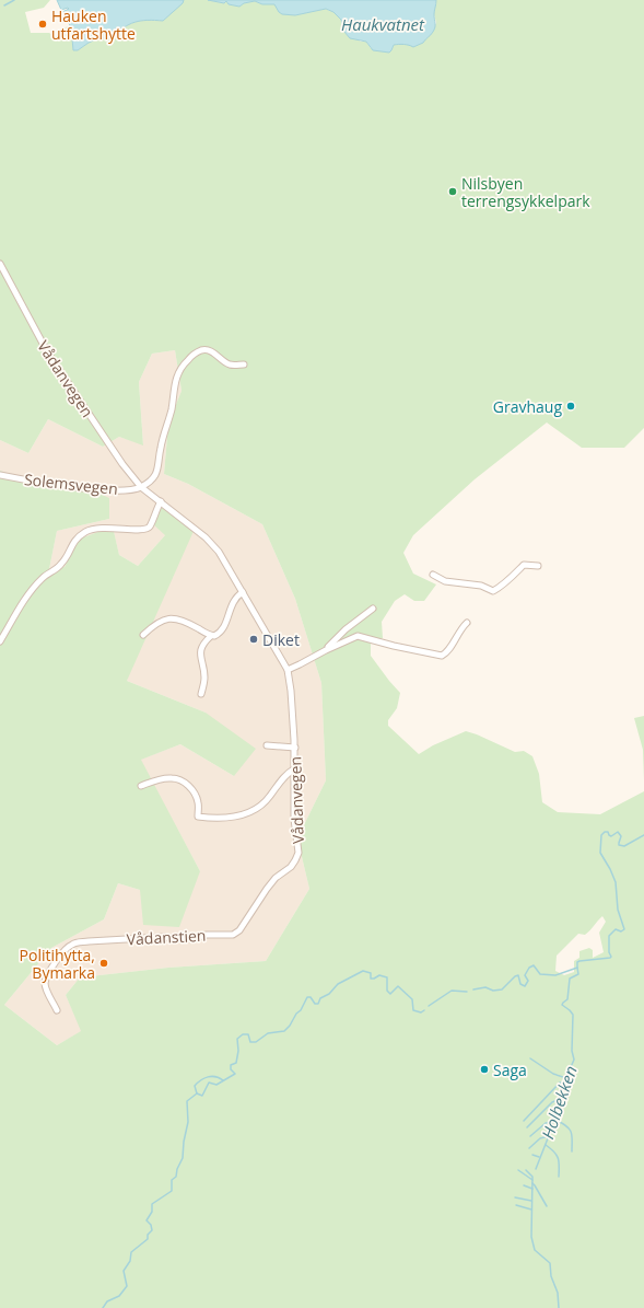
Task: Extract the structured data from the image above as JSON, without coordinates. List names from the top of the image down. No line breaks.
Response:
{"streets":{"street":["Vådanvegen","Solemsvegen","Vådanstien"]},"crossings":[["Vådanvegen","Solemsvegen"],["Vådanvegen","Vådanstien"]],"water":["Haukvatnet","Holbekken"],"places":["Hauken utfartshytte","Nilsbyen terrengsykkelpark","Gravhaug","Diket","Politihytta, Bymarka","Saga"]}
